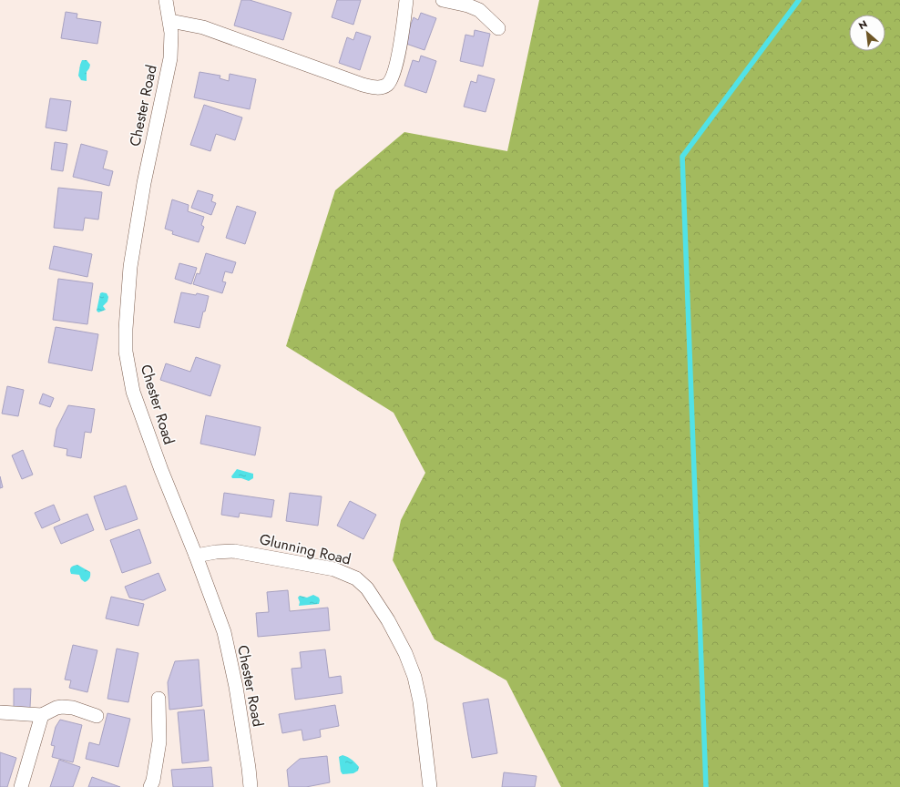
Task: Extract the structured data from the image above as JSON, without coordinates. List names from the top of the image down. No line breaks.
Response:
{"streets":{"street":["Chester Road","Glunning Road"]},"crossings":[["Chester Road","Glunning Road"]],"north":"top left"}
